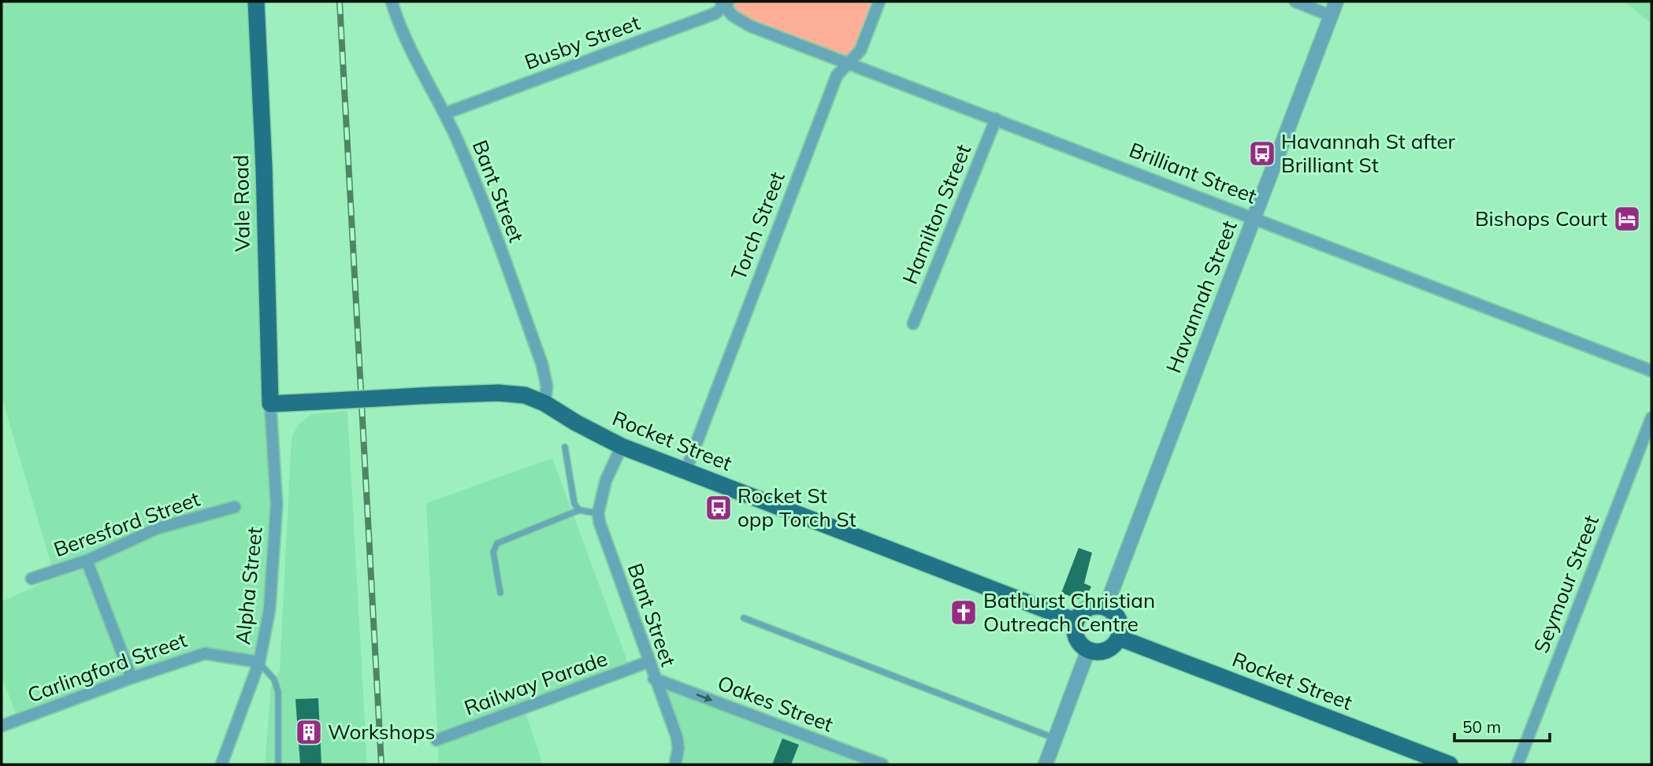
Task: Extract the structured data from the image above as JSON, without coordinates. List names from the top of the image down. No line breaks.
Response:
{"streets":{"main road":["Vale Road","Rocket Street"],"street":["Busby Street","Brilliant Street","Bant Street","Hamilton Street","Torch Street","Havannah Street","Beresford Street","Seymour Street","Alpha Street","Carlingford Street","Railway Parade","Oakes Street"]},"crossings":[["Busby Street","Brilliant Street"],["Busby Street","Bant Street"],["Brilliant Street","Hamilton Street"],["Brilliant Street","Torch Street"],["Brilliant Street","Havannah Street"],["Bant Street","Rocket Street"],["Bant Street","Railway Parade"],["Bant Street","Oakes Street"],["Vale Road","Rocket Street"],["Vale Road","Alpha Street"],["Torch Street","Rocket Street"],["Havannah Street","Rocket Street"],["Rocket Street","Alpha Street"],["Alpha Street","Carlingford Street"]],"one_way":["Oakes Street"],"places":{"bus stop":["Havannah St after Brilliant St","Rocket St opp Torch St"],"hotel":["Bishops Court"],"church":["Bathurst Christian Outreach Centre"],"building":["Workshops"]},"scale_bar":"50 m"}
